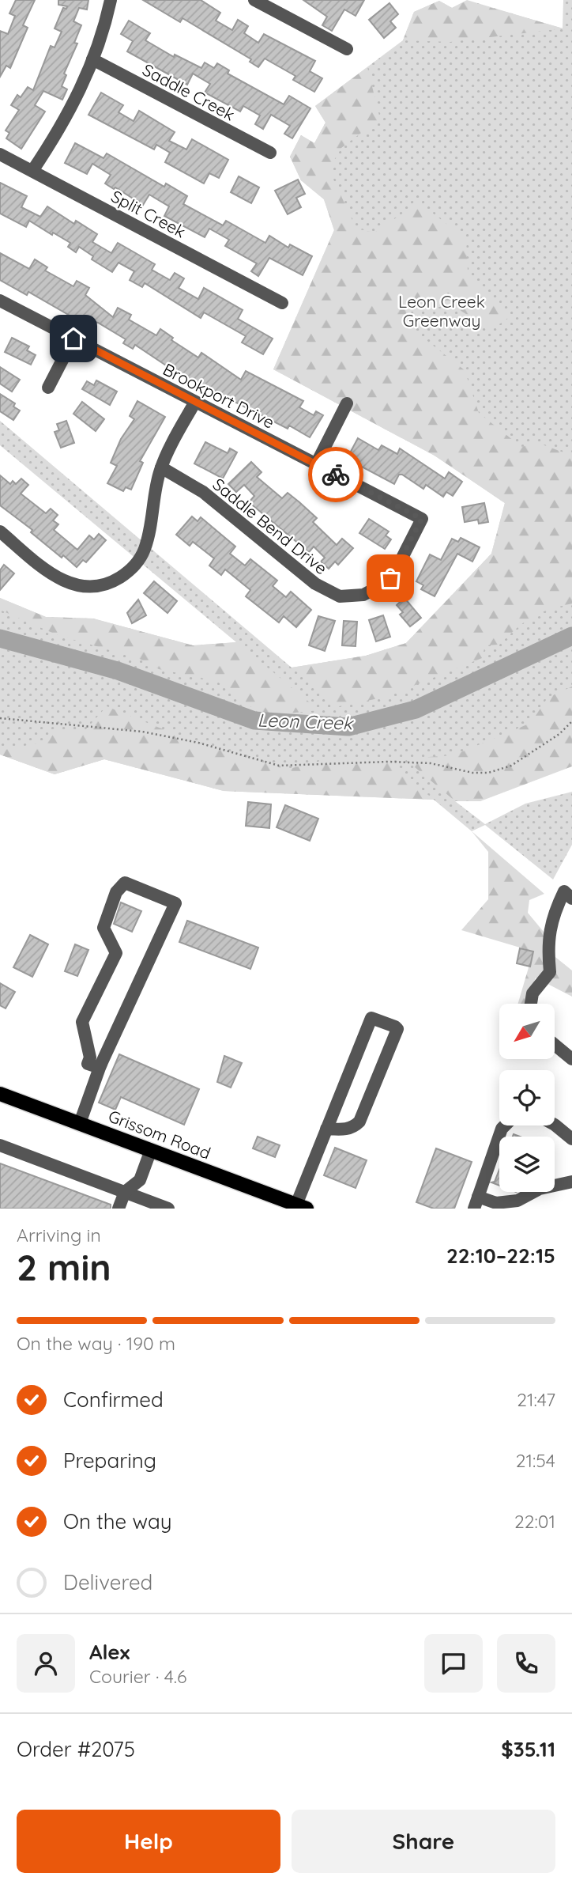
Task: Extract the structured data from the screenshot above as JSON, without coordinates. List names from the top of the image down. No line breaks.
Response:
{"streets":{"main road":["Grissom Road"],"street":["Saddle Creek","Split Creek","Brookport Drive","Saddle Bend Drive"]},"crossings":[["Brookport Drive","Saddle Bend Drive"]],"water":["Leon Creek"],"parks":["Leon Creek Greenway"],"north":"bottom left","page":{"heading":["2 min","Arriving in","22:10–22:15"],"panel":["Alex","Courier · 4.6","Order #2075","$35.11"],"bar":"On the way · 190 m","list":[["Confirmed","21:47"],["Preparing","21:54"],["On the way","22:01"],"Delivered"],"buttons":["Help","Share"]}}
